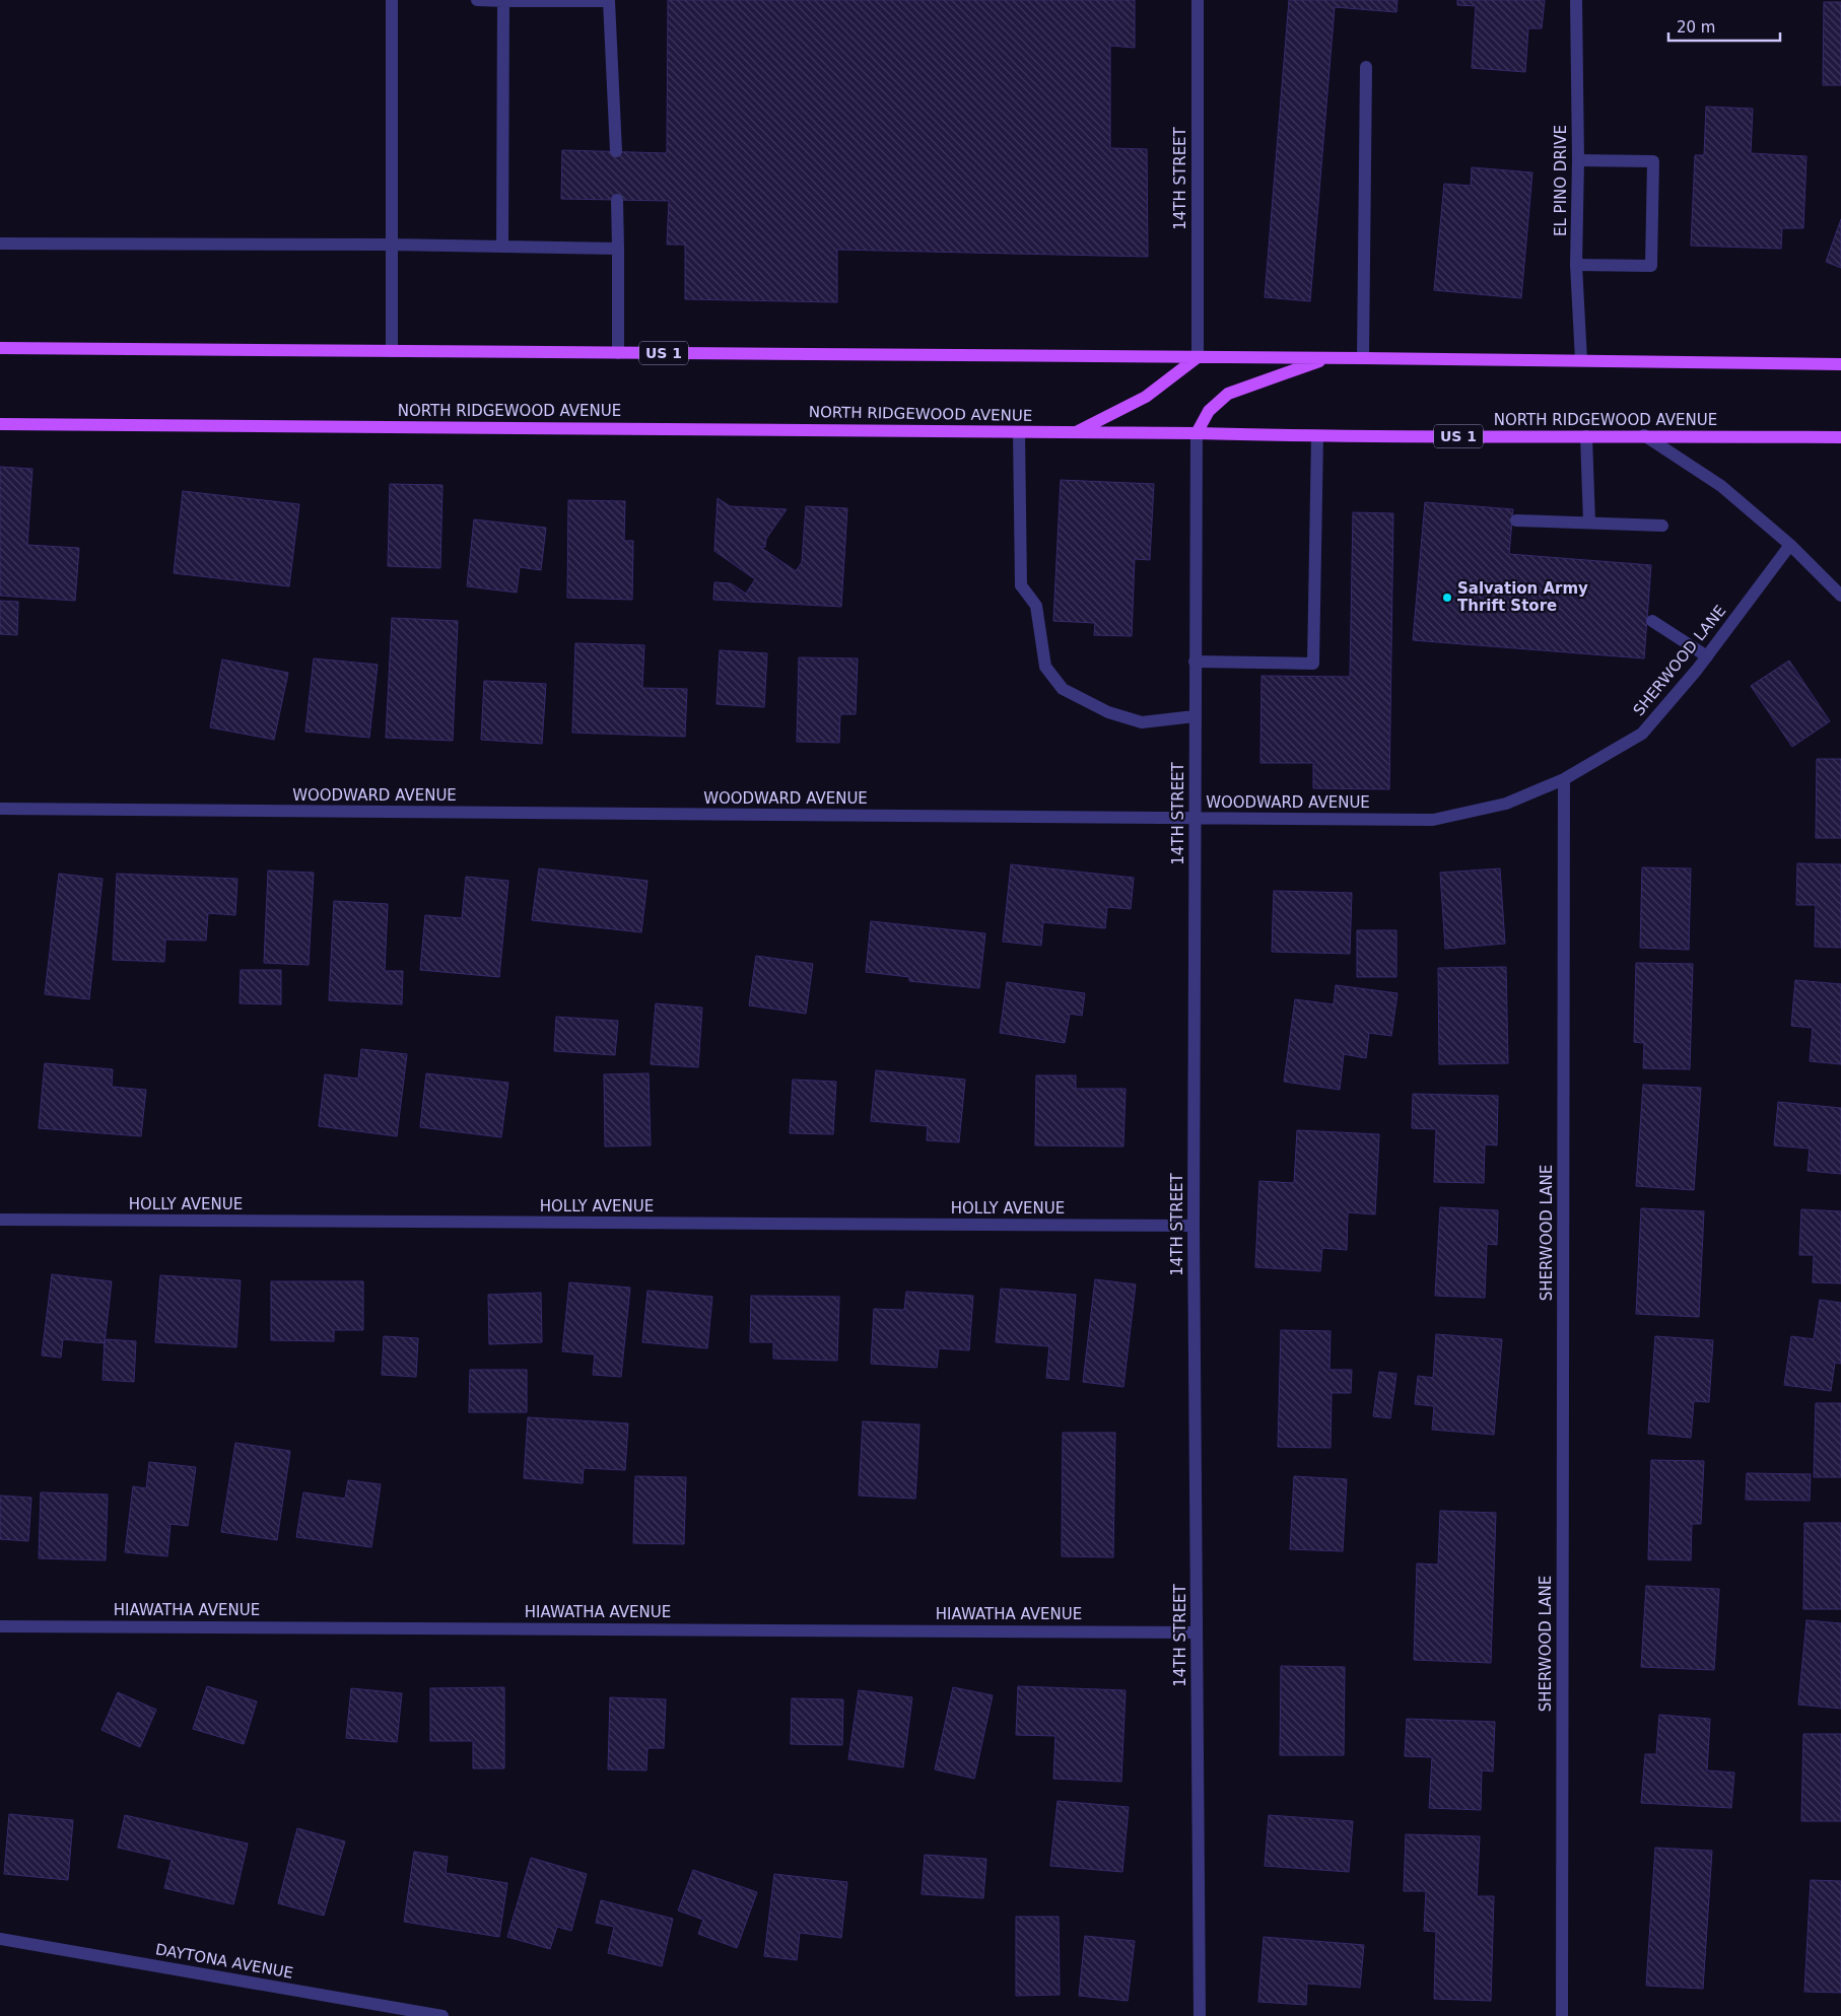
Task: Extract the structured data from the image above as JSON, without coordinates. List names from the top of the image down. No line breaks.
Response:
{"streets":{"main road":["US 1","NORTH RIDGEWOOD AVENUE"],"street":["14TH STREET","EL PINO DRIVE","SHERWOOD LANE","WOODWARD AVENUE","HOLLY AVENUE","HIAWATHA AVENUE","DAYTONA AVENUE"]},"crossings":[["14TH STREET","US 1"],["14TH STREET","NORTH RIDGEWOOD AVENUE"],["14TH STREET","WOODWARD AVENUE"],["14TH STREET","HOLLY AVENUE"],["14TH STREET","HIAWATHA AVENUE"],["EL PINO DRIVE","US 1"],["SHERWOOD LANE","WOODWARD AVENUE"]],"places":["Salvation Army Thrift Store"],"scale_bar":"20 m"}
